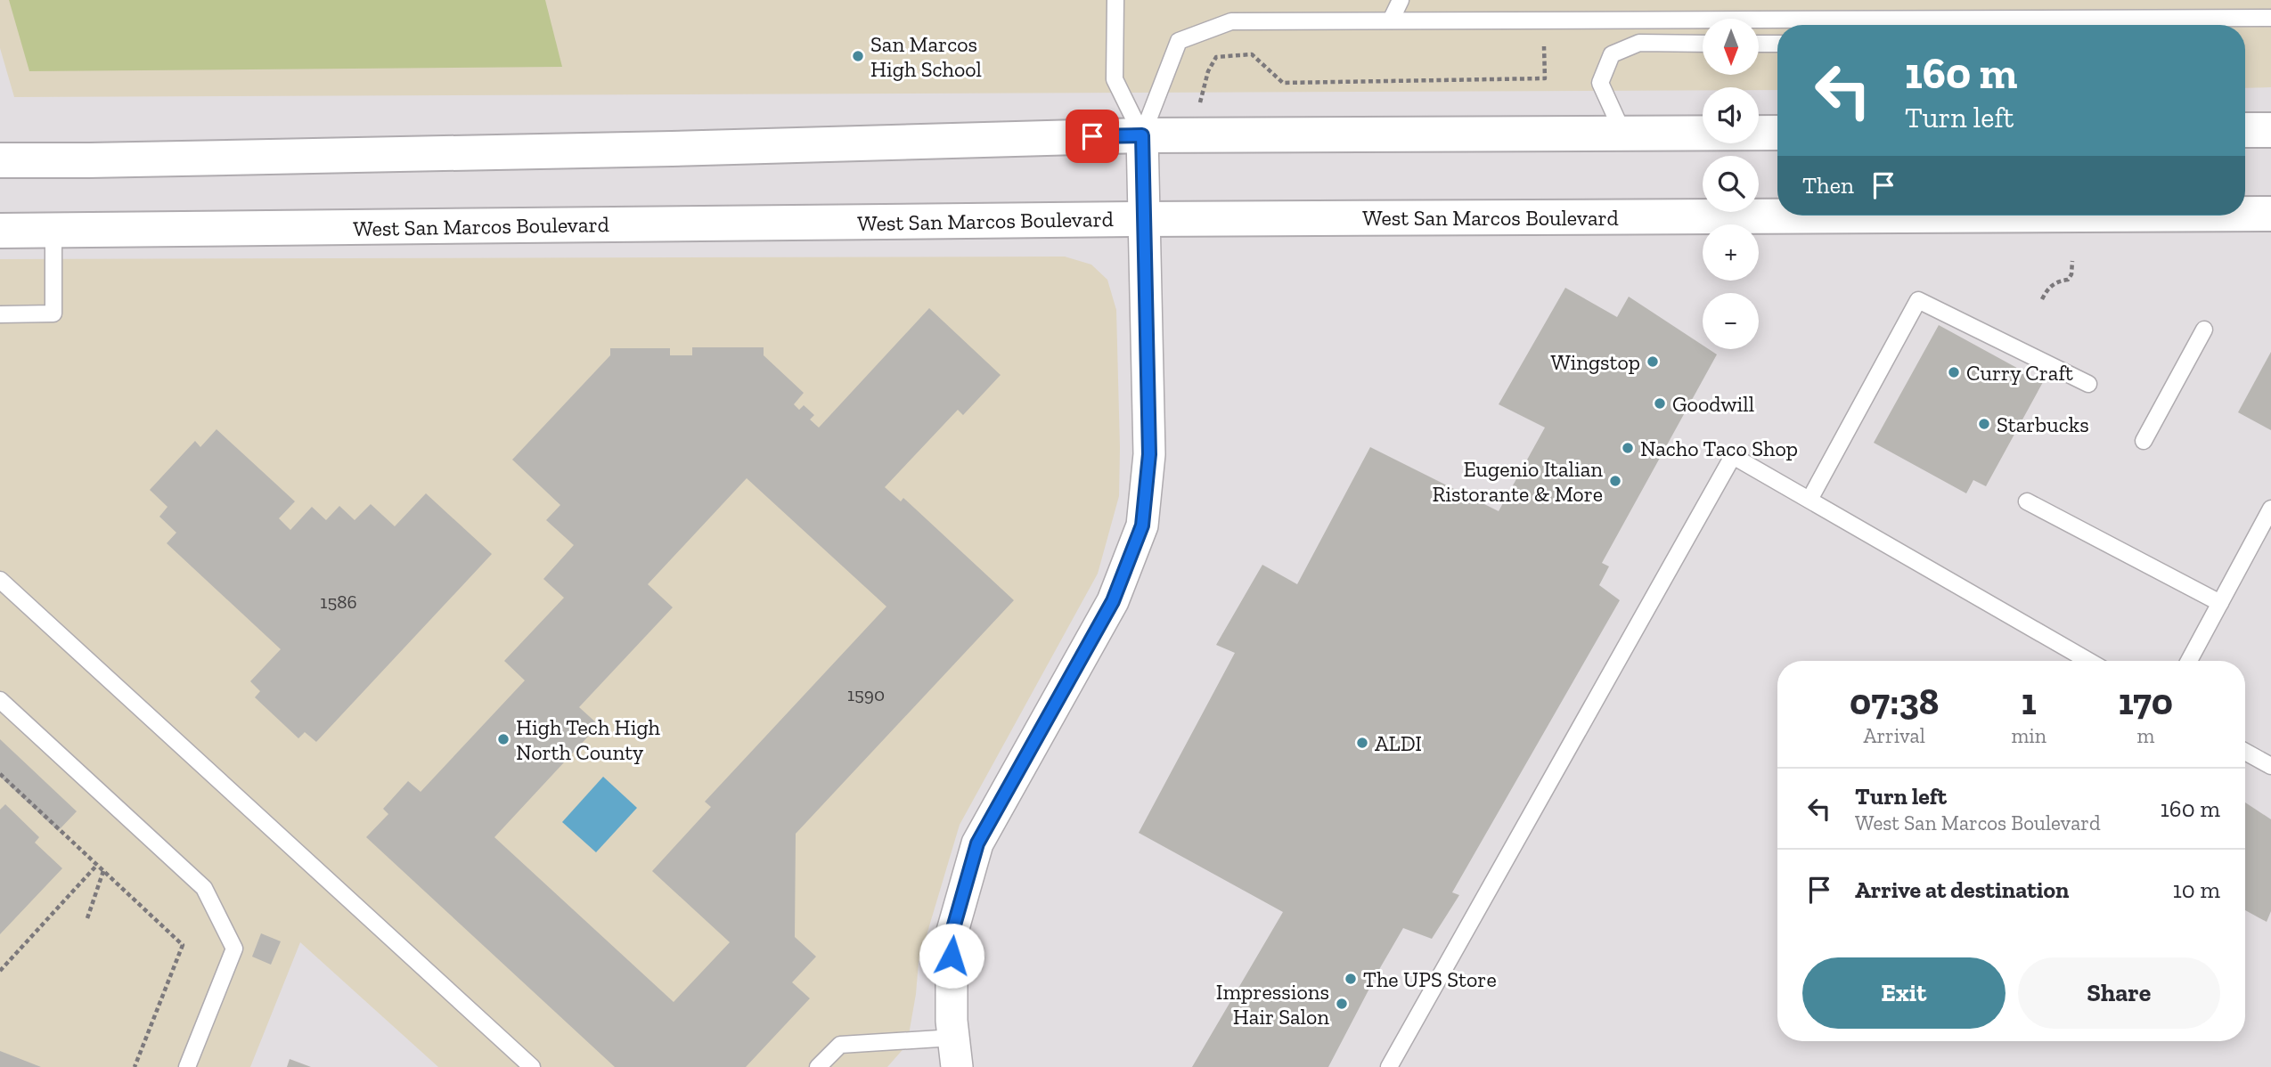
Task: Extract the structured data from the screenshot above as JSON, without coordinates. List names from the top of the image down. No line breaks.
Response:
{"streets":{"main road":["West San Marcos Boulevard"]},"places":["San Marcos High School","Wingstop","Curry Craft","Goodwill","Starbucks","Nacho Taco Shop","Eugenio Italian Ristorante & More","High Tech High North County","ALDI","The UPS Store","Impressions Hair Salon"],"house_numbers":["1586","1590"],"north":"bottom","page":{"map_buttons":["+","−"],"turn":["160 m","Turn left"],"then":"Then","eta":["07:38","Arrival","1","min","170","m"],"list":[{"name":"Turn left","note":"West San Marcos Boulevard","value":"160 m"},{"name":"Arrive at destination","value":"10 m"}],"buttons":["Exit","Share"]}}
